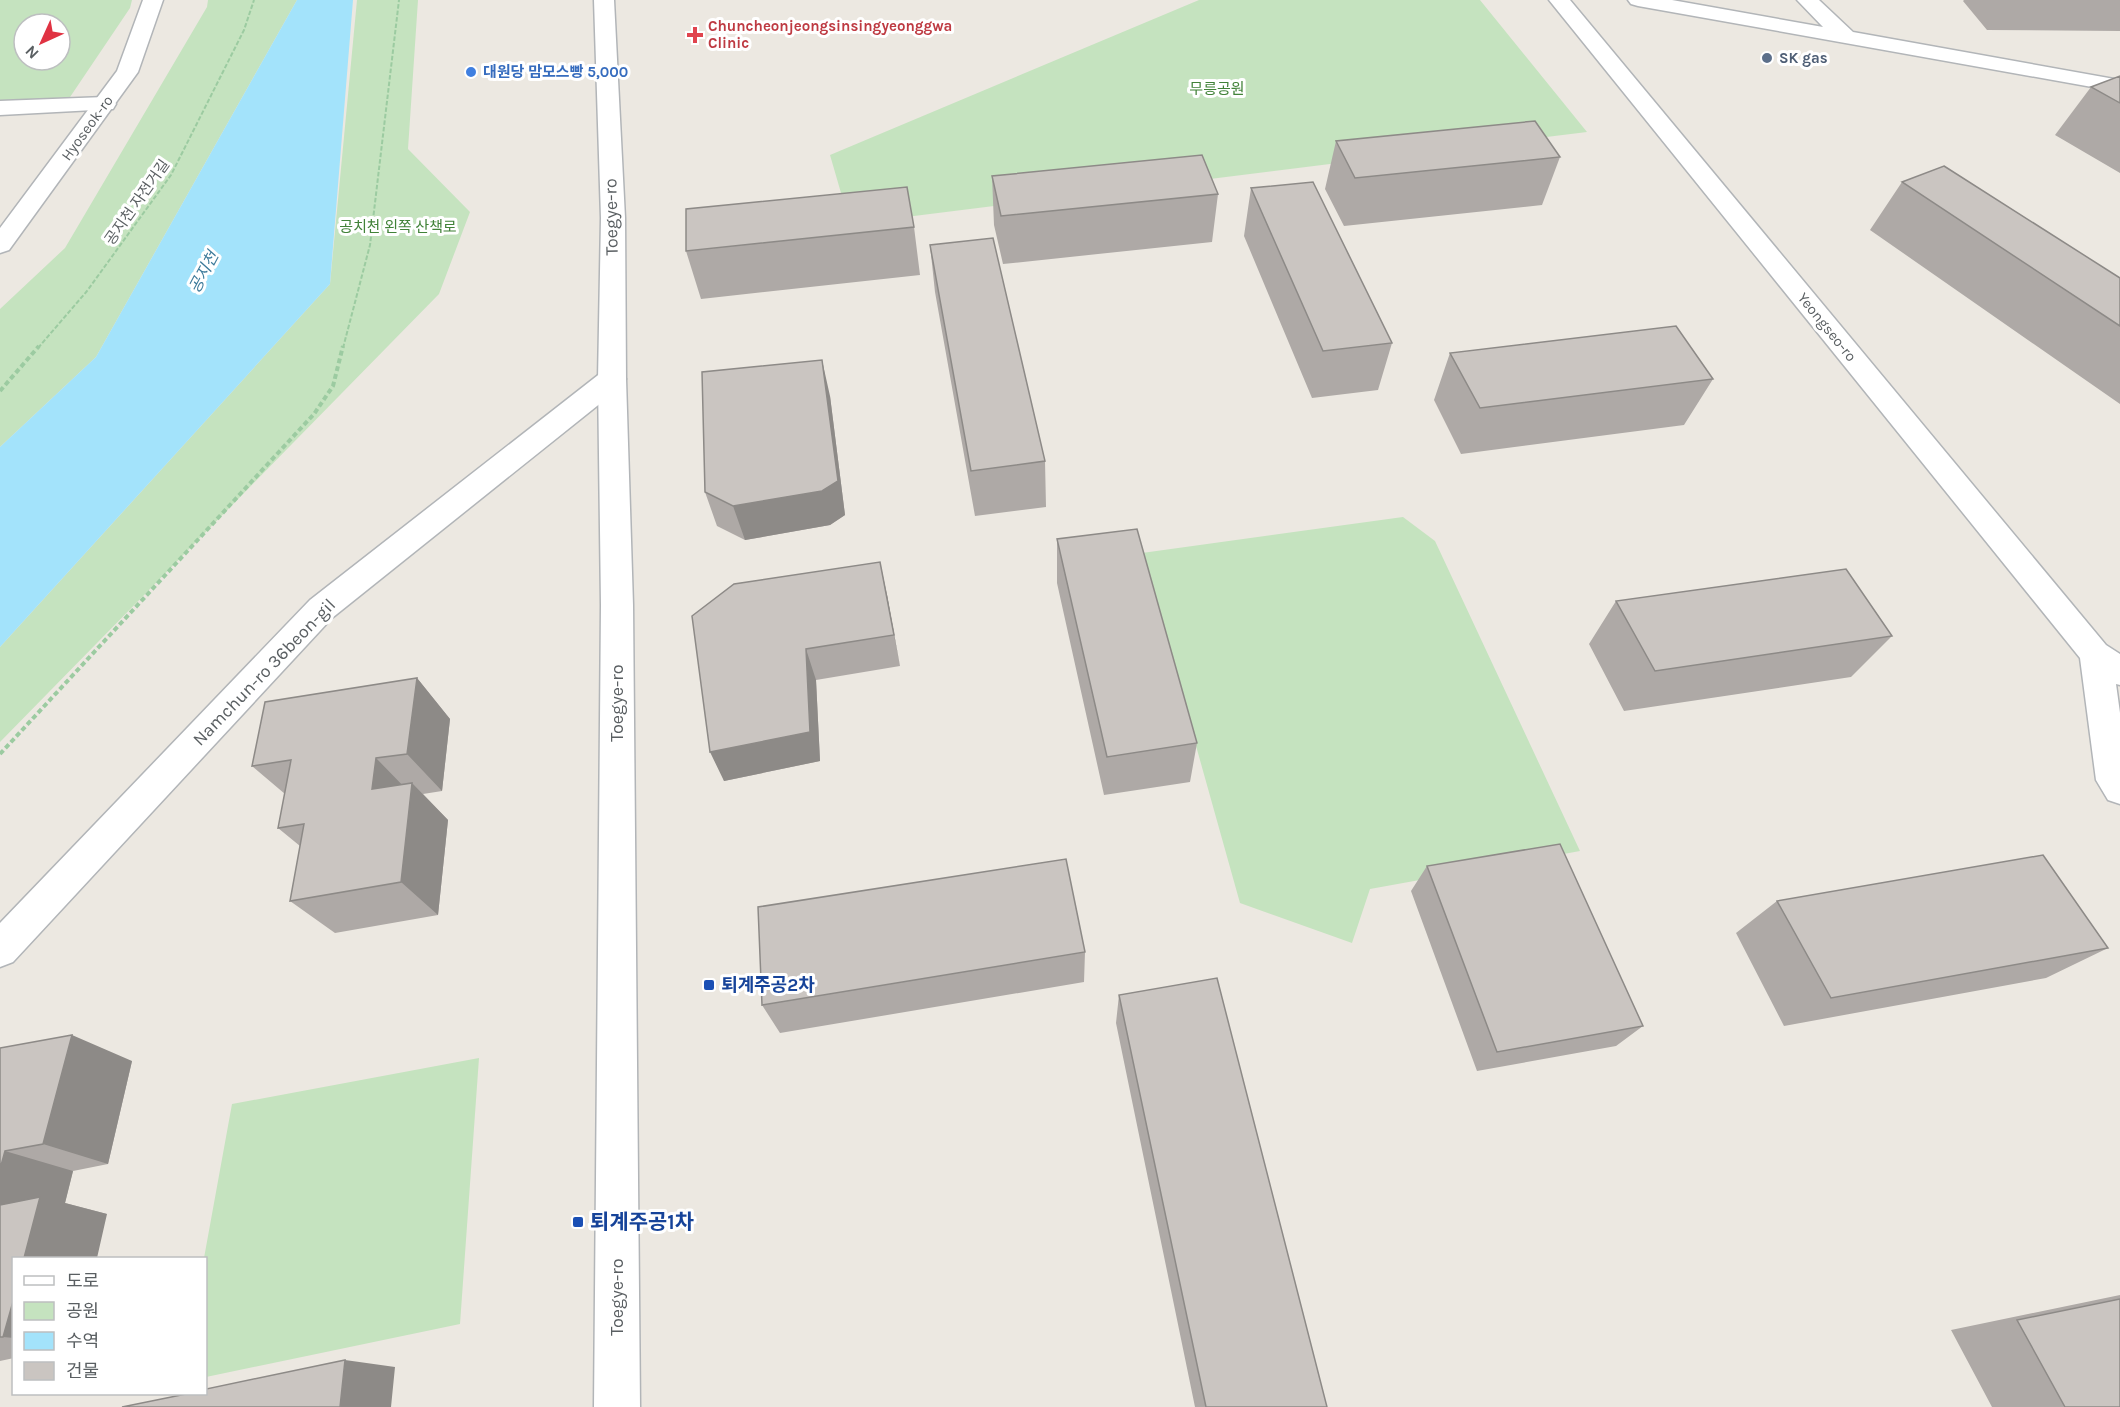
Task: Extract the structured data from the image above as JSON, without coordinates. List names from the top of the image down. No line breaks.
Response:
{"streets":{"street":["Hyoseok-ro","Toegye-ro","Yeongseo-ro","Namchun-ro 36beon-gil"],"path":["공지천 자전거길"]},"crossings":[["Toegye-ro","Namchun-ro 36beon-gil"]],"water":["공지천"],"parks":["무릉공원","공치천 왼쪽 산책로"],"places":{"health":["Chuncheonjeongsinsingyeonggwa Clinic"],"other":["SK gas","대원당 맘모스빵 5,000"],"transit":["퇴계주공2차","퇴계주공1차"]},"legend":["도로","공원","수역","건물"],"north":"bottom left"}
